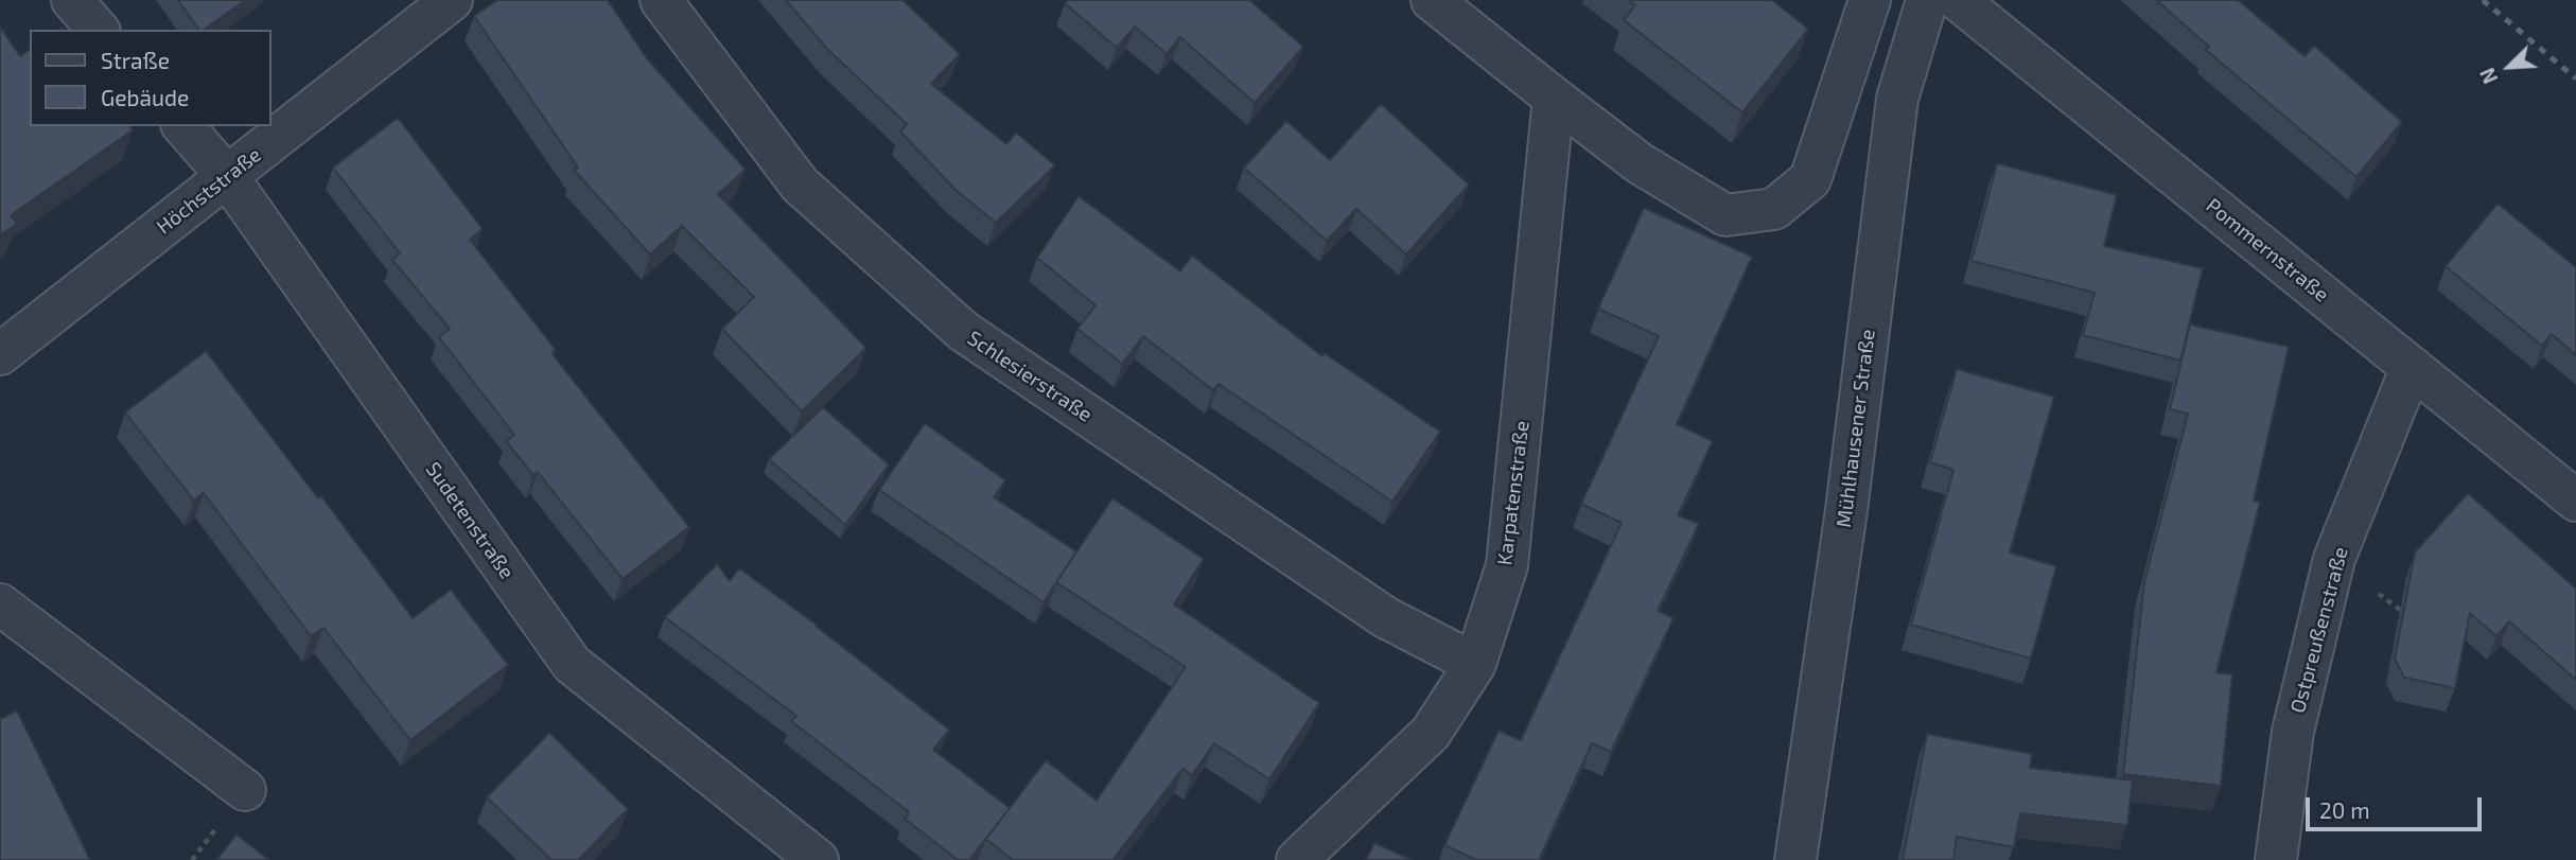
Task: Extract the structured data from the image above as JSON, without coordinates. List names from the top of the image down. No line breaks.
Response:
{"streets":{"street":["Höchststraße","Pommernstraße","Schlesierstraße","Mühlhausener Straße","Karpatenstraße","Sudetenstraße","Ostpreußenstraße"]},"crossings":[["Höchststraße","Sudetenstraße"],["Pommernstraße","Ostpreußenstraße"],["Schlesierstraße","Karpatenstraße"]],"legend":["Straße","Gebäude"],"scale_bar":"20 m","north":"bottom left"}
